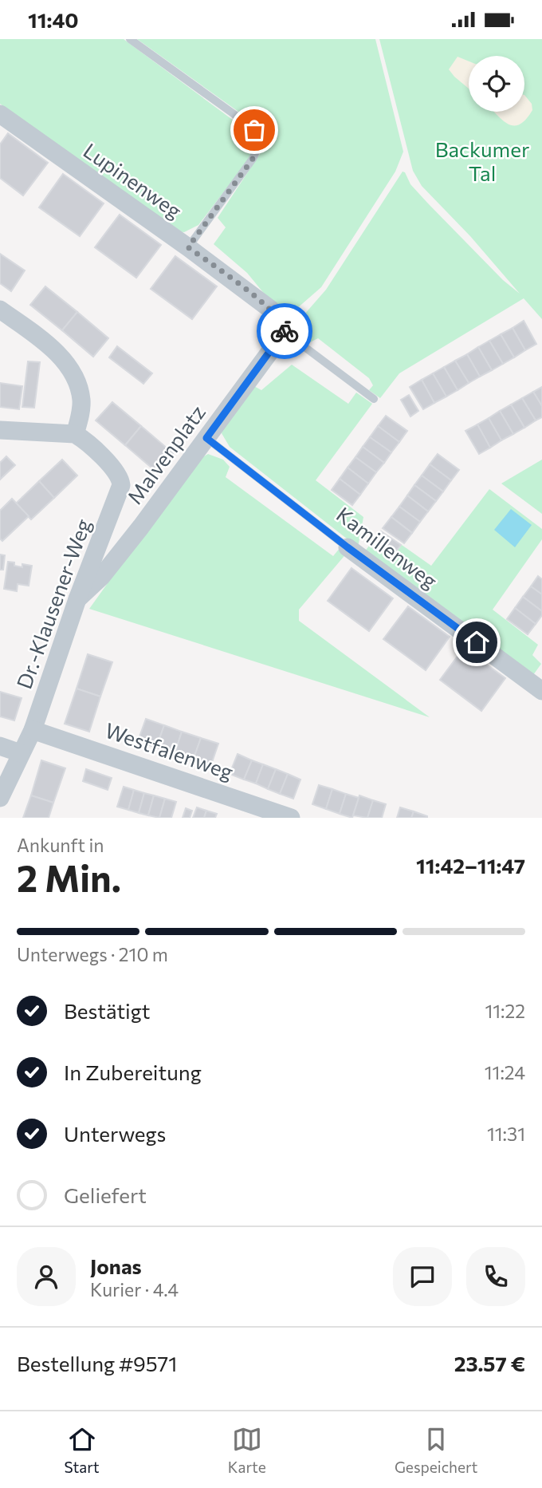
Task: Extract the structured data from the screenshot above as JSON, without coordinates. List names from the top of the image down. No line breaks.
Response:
{"streets":{"street":["Lupinenweg","Malvenplatz","Kamillenweg","Dr.-Klausener-Weg","Westfalenweg"]},"crossings":[["Lupinenweg","Malvenplatz"],["Malvenplatz","Kamillenweg"],["Malvenplatz","Dr.-Klausener-Weg"],["Dr.-Klausener-Weg","Westfalenweg"]],"parks":["Backumer Tal"],"page":{"status":"11:40","heading":["2 Min.","Ankunft in","11:42–11:47"],"panel":["Jonas","Kurier · 4.4","Bestellung #9571","23.57 €"],"bar":"Unterwegs · 210 m","list":[["Bestätigt","11:22"],["In Zubereitung","11:24"],["Unterwegs","11:31"],"Geliefert"],"tabs":["Start","Karte","Gespeichert"]}}
